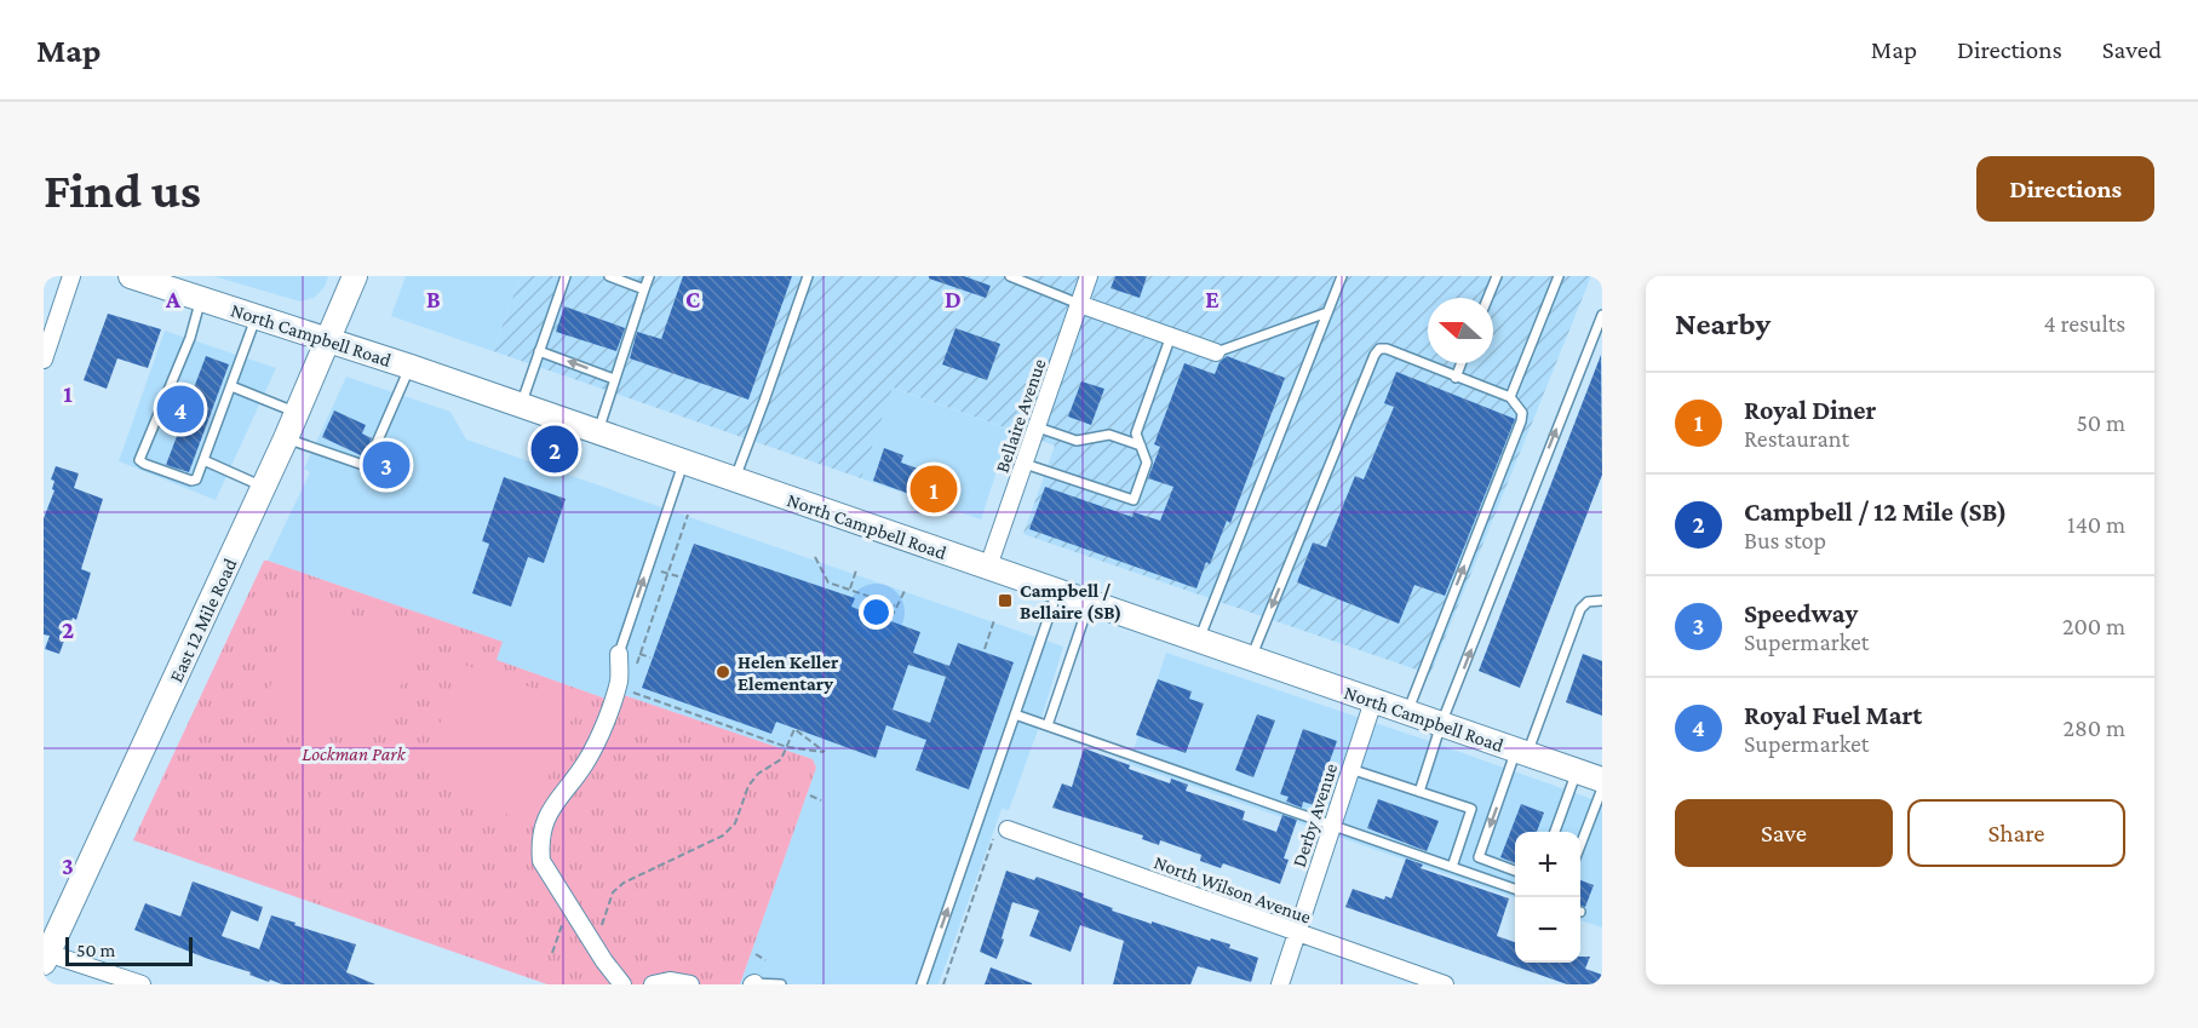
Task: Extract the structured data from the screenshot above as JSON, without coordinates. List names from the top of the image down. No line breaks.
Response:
{"streets":{"street":["North Campbell Road","Bellaire Avenue","East 12 Mile Road","Derby Avenue","North Wilson Avenue"]},"crossings":[["North Campbell Road","Bellaire Avenue"],["North Campbell Road","East 12 Mile Road"],["North Campbell Road","Derby Avenue"],["Derby Avenue","North Wilson Avenue"]],"parks":["Lockman Park"],"places":{"transit":["Campbell / Bellaire (SB)"],"other":["Helen Keller Elementary"]},"scale_bar":"50 m","north":"left","page":{"header":"Map","nav":["Map","Directions","Saved"],"buttons":["Directions",["Save","Share"]],"title":"Find us","heading":["Nearby","4 results"],"list":[{"mark":"1","name":"Royal Diner","note":"Restaurant","value":"50 m"},{"mark":"2","name":"Campbell / 12 Mile (SB)","note":"Bus stop","value":"140 m"},{"mark":"3","name":"Speedway","note":"Supermarket","value":"200 m"},{"mark":"4","name":"Royal Fuel Mart","note":"Supermarket","value":"280 m"}],"pins":["4","2","3","1"],"map_buttons":["+","−"],"scale":"50 m"},"grid":{"columns":["A","B","C","D","E"],"rows":["1","2","3"]}}
